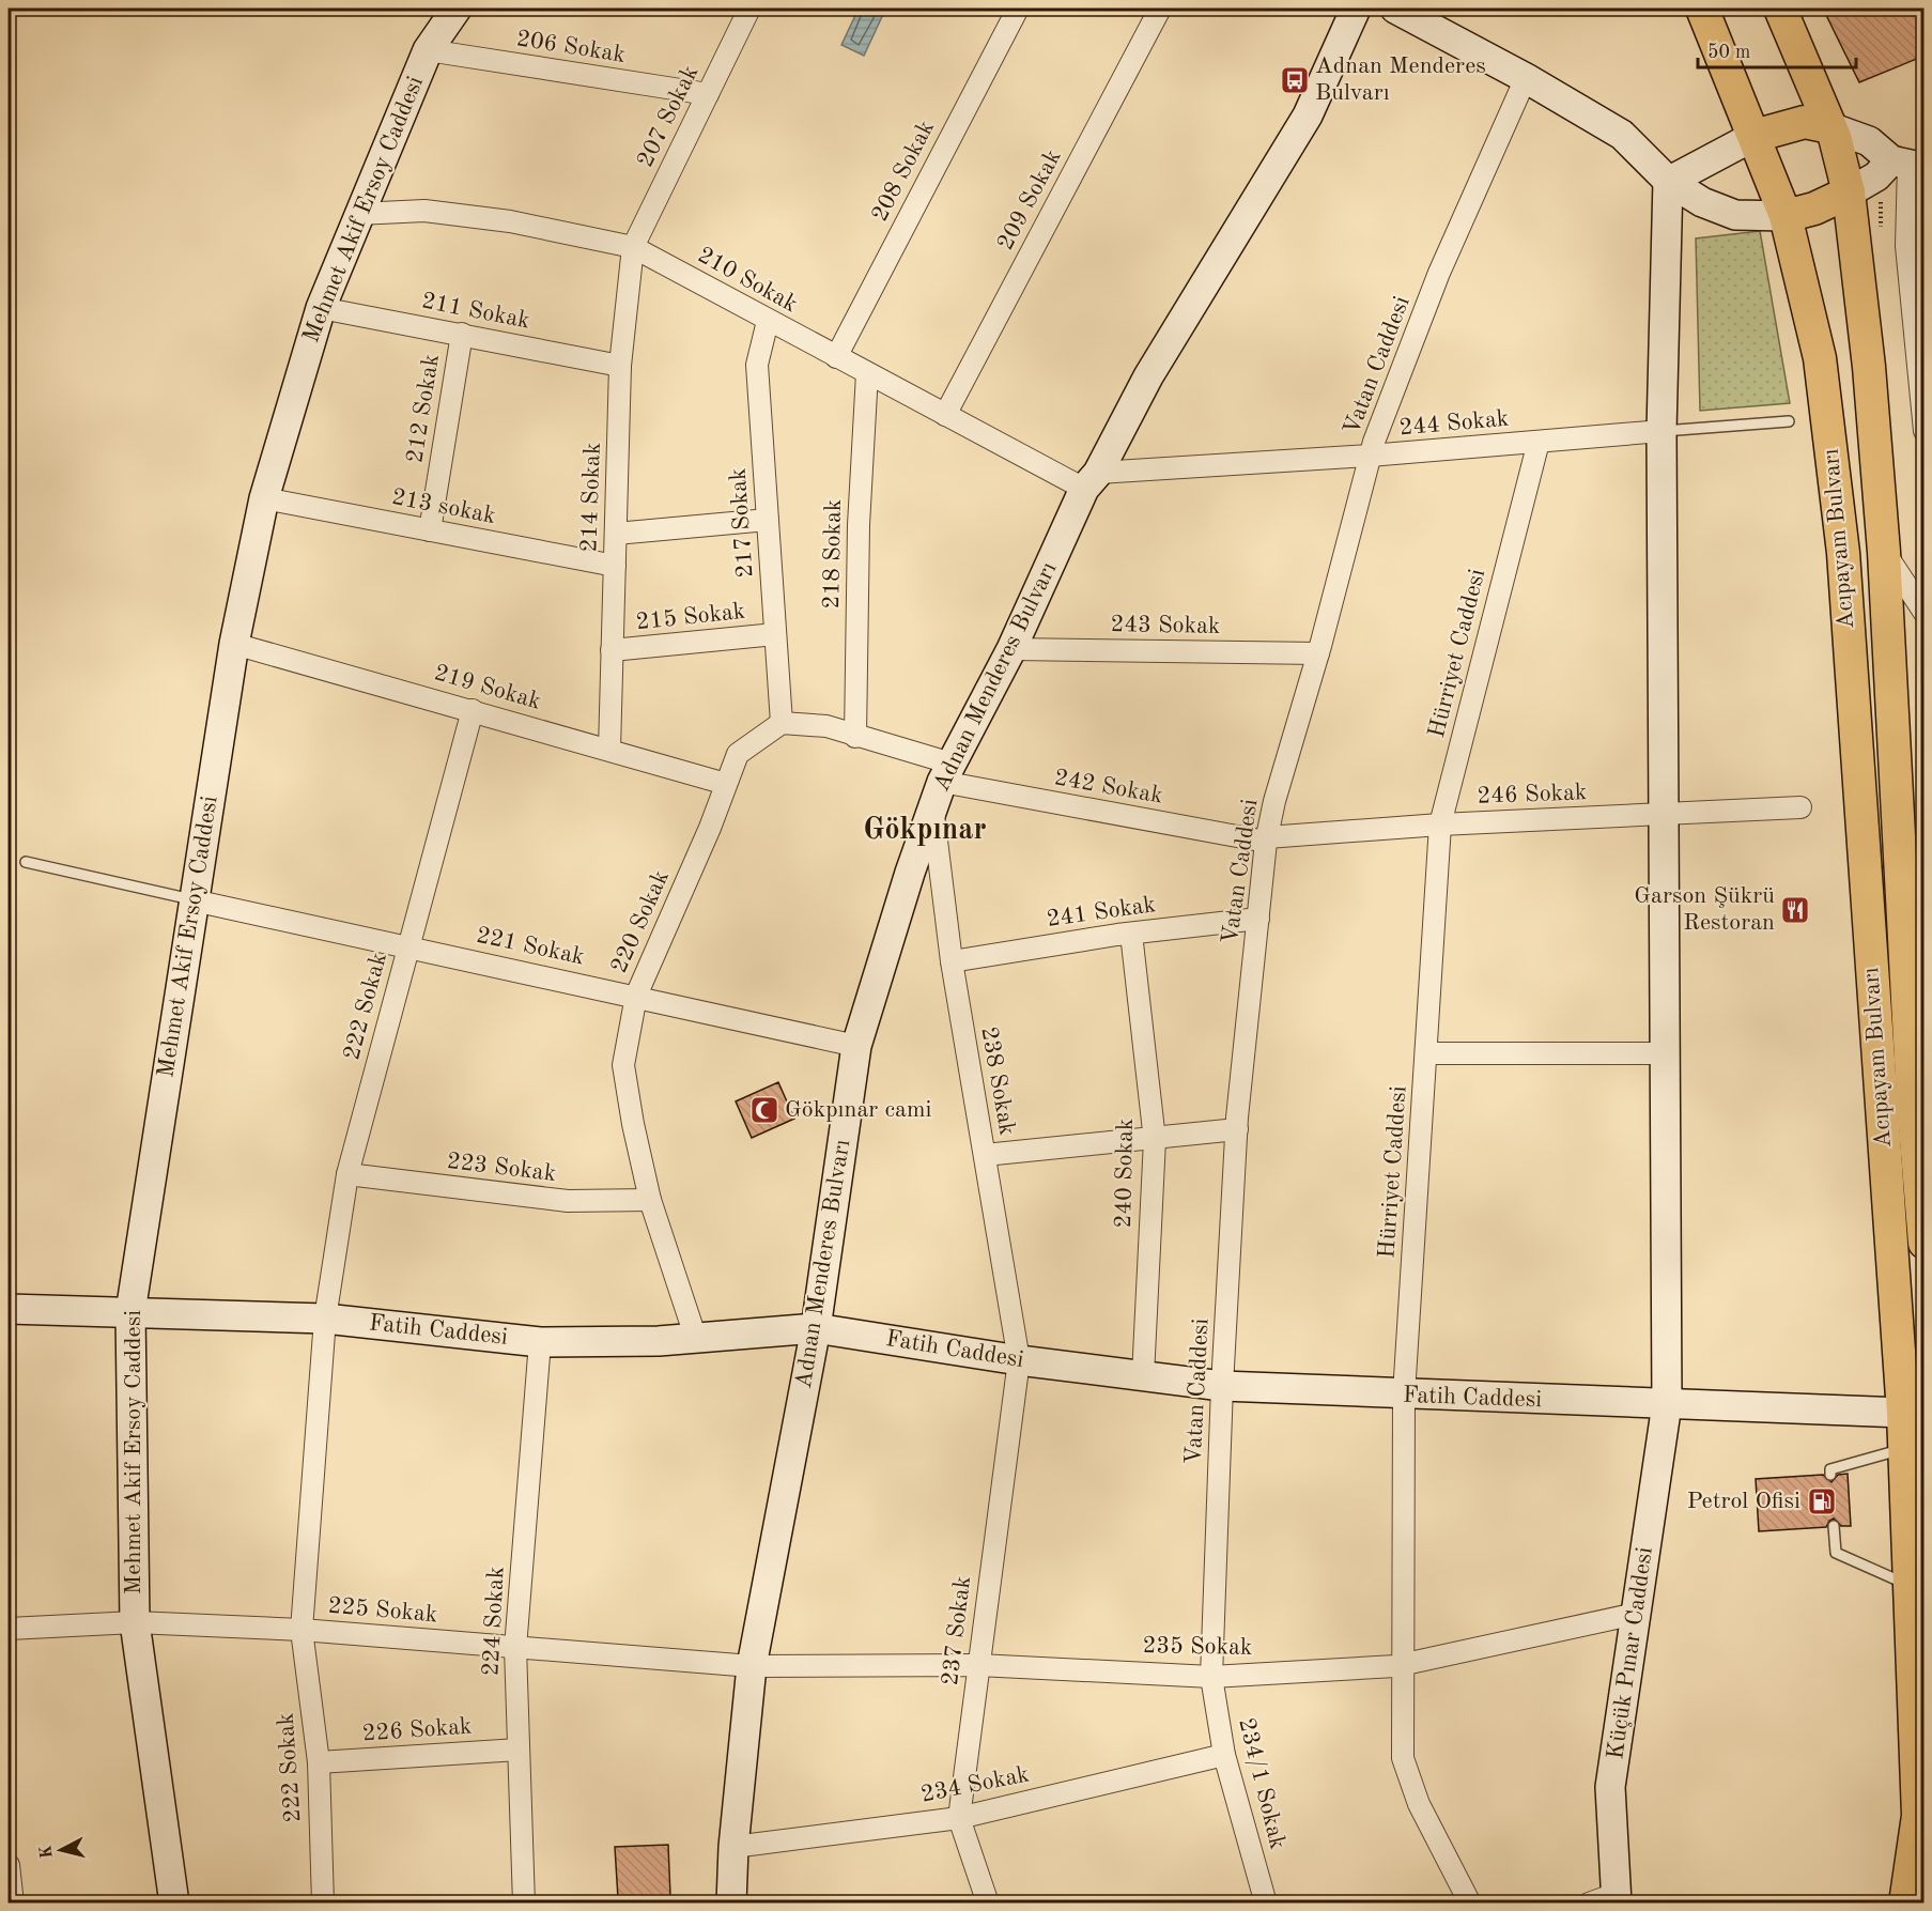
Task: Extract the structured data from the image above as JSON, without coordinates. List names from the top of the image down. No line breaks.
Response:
{"streets":{"main road":["Acıpayam Bulvarı"],"street":["206 Sokak","207 Sokak","208 Sokak","209 Sokak","Mehmet Akif Ersoy Caddesi","210 Sokak","211 Sokak","Vatan Caddesi","212 Sokak","244 Sokak","214 Sokak","213 sokak","217 Sokak","218 Sokak","215 Sokak","243 Sokak","Hürriyet Caddesi","Adnan Menderes Bulvarı","219 Sokak","242 Sokak","246 Sokak","241 Sokak","220 Sokak","221 Sokak","222 Sokak","238 Sokak","223 Sokak","240 Sokak","Fatih Caddesi","225 Sokak","224 Sokak","237 Sokak","235 Sokak","Küçük Pınar Caddesi","226 Sokak","234/1 Sokak","234 Sokak"]},"crossings":[["206 Sokak","207 Sokak"],["206 Sokak","Mehmet Akif Ersoy Caddesi"],["207 Sokak","210 Sokak"],["207 Sokak","214 Sokak"],["208 Sokak","210 Sokak"],["209 Sokak","210 Sokak"],["Mehmet Akif Ersoy Caddesi","210 Sokak"],["Mehmet Akif Ersoy Caddesi","211 Sokak"],["Mehmet Akif Ersoy Caddesi","213 sokak"],["Mehmet Akif Ersoy Caddesi","219 Sokak"],["Mehmet Akif Ersoy Caddesi","221 Sokak"],["Mehmet Akif Ersoy Caddesi","Fatih Caddesi"],["Mehmet Akif Ersoy Caddesi","225 Sokak"],["210 Sokak","244 Sokak"],["210 Sokak","214 Sokak"],["210 Sokak","217 Sokak"],["210 Sokak","218 Sokak"],["210 Sokak","Adnan Menderes Bulvarı"],["211 Sokak","212 Sokak"],["211 Sokak","214 Sokak"],["Vatan Caddesi","244 Sokak"],["Vatan Caddesi","243 Sokak"],["Vatan Caddesi","242 Sokak"],["Vatan Caddesi","246 Sokak"],["Vatan Caddesi","241 Sokak"],["Vatan Caddesi","Fatih Caddesi"],["Vatan Caddesi","235 Sokak"],["Vatan Caddesi","234/1 Sokak"],["212 Sokak","213 sokak"],["244 Sokak","Hürriyet Caddesi"],["244 Sokak","Adnan Menderes Bulvarı"],["244 Sokak","Küçük Pınar Caddesi"],["214 Sokak","213 sokak"],["214 Sokak","215 Sokak"],["214 Sokak","219 Sokak"],["217 Sokak","215 Sokak"],["217 Sokak","220 Sokak"],["Acıpayam Bulvarı","Fatih Caddesi"],["243 Sokak","Adnan Menderes Bulvarı"],["Hürriyet Caddesi","246 Sokak"],["Hürriyet Caddesi","Fatih Caddesi"],["Hürriyet Caddesi","235 Sokak"],["Adnan Menderes Bulvarı","242 Sokak"],["Adnan Menderes Bulvarı","221 Sokak"],["Adnan Menderes Bulvarı","238 Sokak"],["Adnan Menderes Bulvarı","Fatih Caddesi"],["Adnan Menderes Bulvarı","225 Sokak"],["Adnan Menderes Bulvarı","235 Sokak"],["Adnan Menderes Bulvarı","234 Sokak"],["219 Sokak","220 Sokak"],["219 Sokak","222 Sokak"],["242 Sokak","246 Sokak"],["246 Sokak","Küçük Pınar Caddesi"],["241 Sokak","238 Sokak"],["241 Sokak","240 Sokak"],["220 Sokak","221 Sokak"],["220 Sokak","223 Sokak"],["220 Sokak","Fatih Caddesi"],["221 Sokak","222 Sokak"],["222 Sokak","223 Sokak"],["222 Sokak","Fatih Caddesi"],["222 Sokak","225 Sokak"],["222 Sokak","226 Sokak"],["238 Sokak","Fatih Caddesi"],["238 Sokak","237 Sokak"],["240 Sokak","Fatih Caddesi"],["Fatih Caddesi","224 Sokak"],["Fatih Caddesi","237 Sokak"],["Fatih Caddesi","Küçük Pınar Caddesi"],["225 Sokak","224 Sokak"],["225 Sokak","235 Sokak"],["224 Sokak","226 Sokak"],["237 Sokak","235 Sokak"],["237 Sokak","234 Sokak"],["235 Sokak","Küçük Pınar Caddesi"],["235 Sokak","234/1 Sokak"],["234/1 Sokak","234 Sokak"]],"districts":["Gökpınar"],"places":{"bus stop":["Adnan Menderes Bulvarı"],"restaurant":["Garson Şükrü Restoran"],"mosque":["Gökpınar cami"],"fuel station":["Petrol Ofisi"]},"scale_bar":"50 m","north":"left"}
